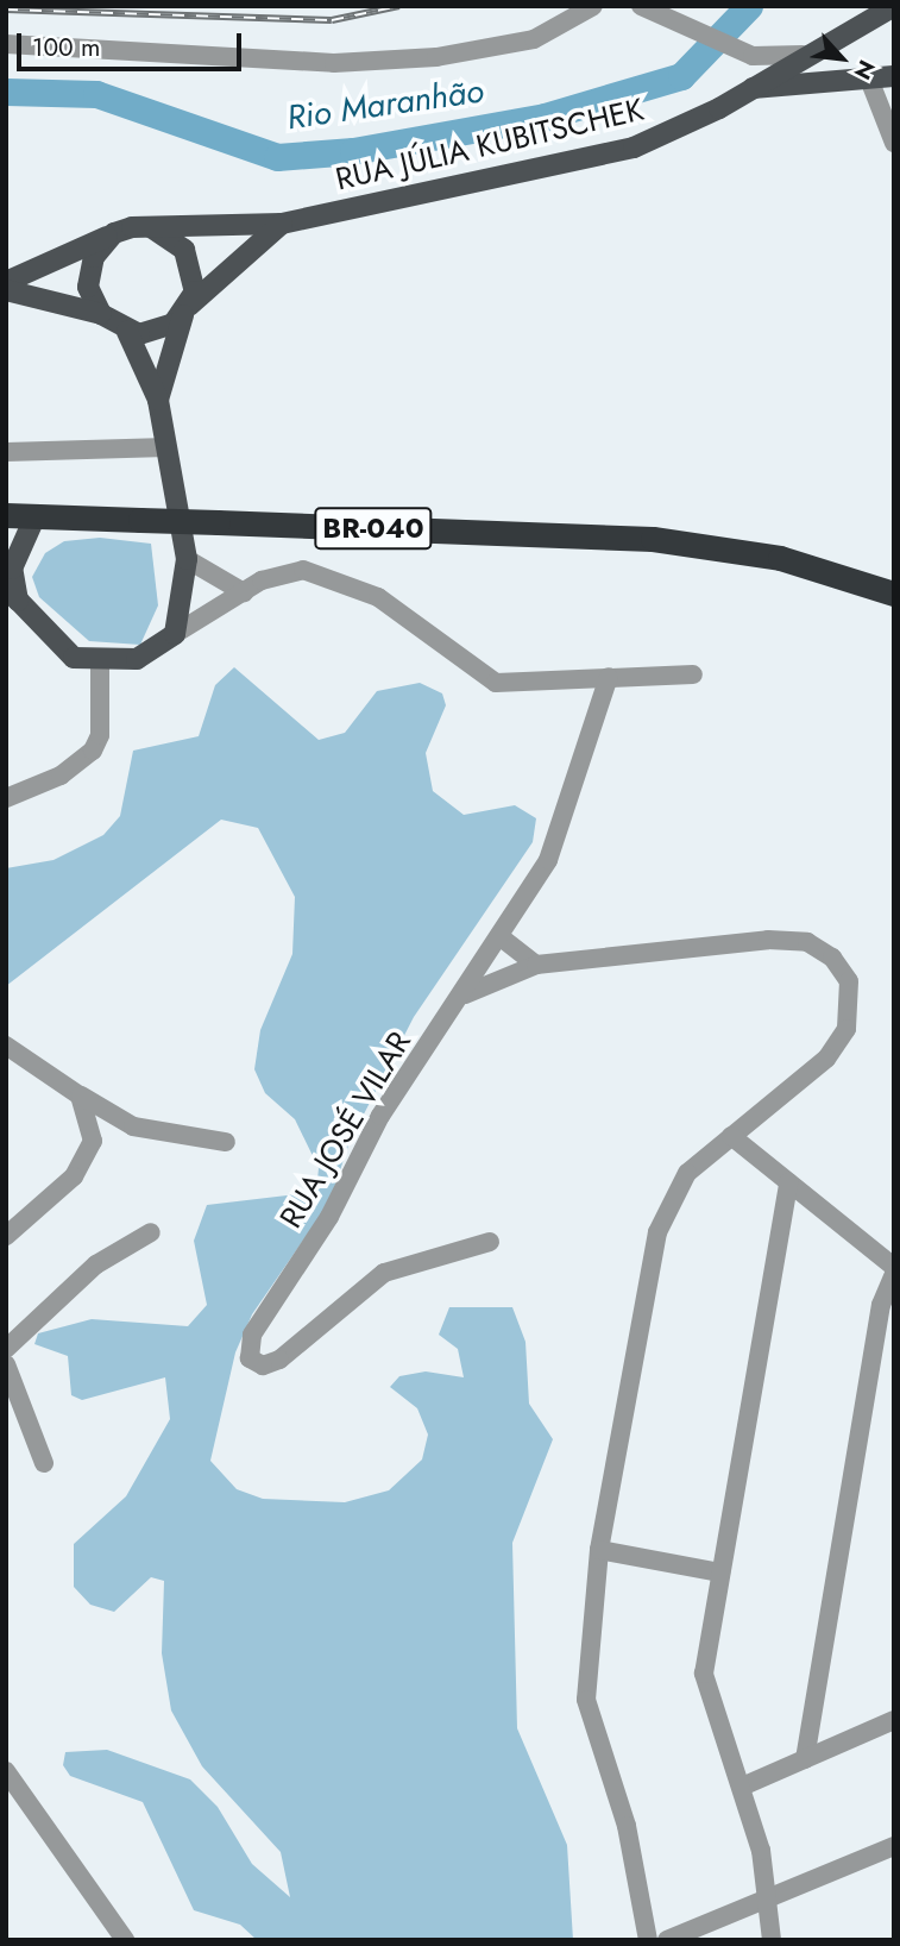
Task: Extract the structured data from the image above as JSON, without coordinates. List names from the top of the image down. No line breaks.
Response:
{"streets":{"highway":["BR-040"],"main road":["RUA JÚLIA KUBITSCHEK"],"street":["RUA JOSÉ VILAR"]},"water":["Rio Maranhão"],"scale_bar":"100 m","north":"bottom right"}
